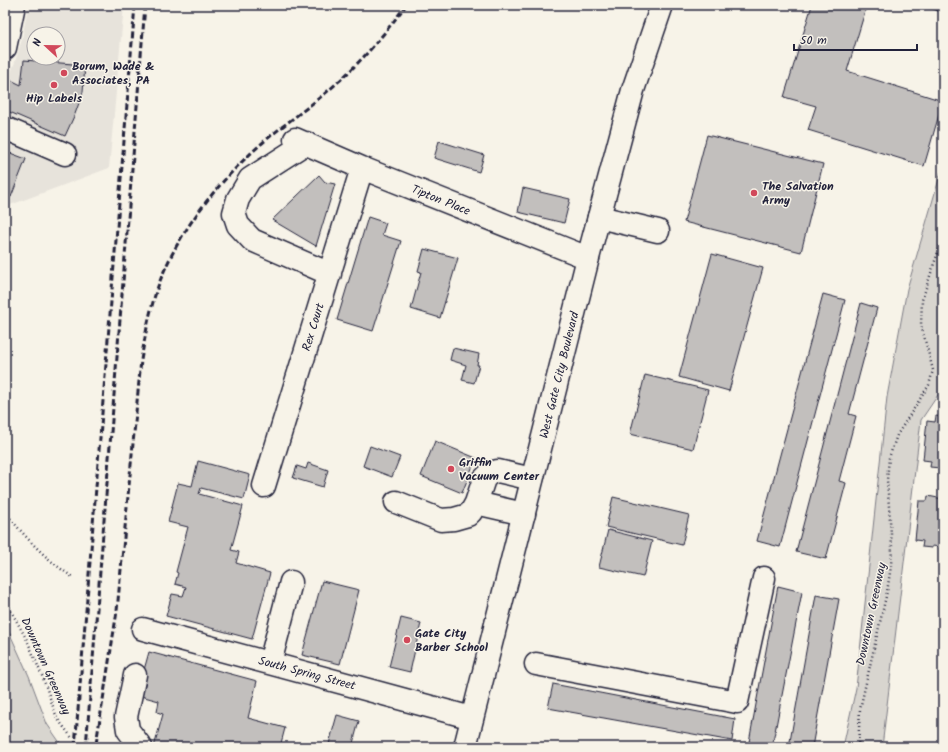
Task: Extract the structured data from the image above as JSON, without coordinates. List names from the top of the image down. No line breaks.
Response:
{"streets":{"street":["Tipton Place","Rex Court","West Gate City Boulevard","South Spring Street"],"path":["Downtown Greenway"]},"crossings":[["Tipton Place","Rex Court"],["Tipton Place","West Gate City Boulevard"],["West Gate City Boulevard","South Spring Street"]],"places":["Borum, Wade & Associates, PA","Hip Labels","The Salvation Army","Griffin Vacuum Center","Gate City Barber School"],"scale_bar":"50 m","north":"left"}
